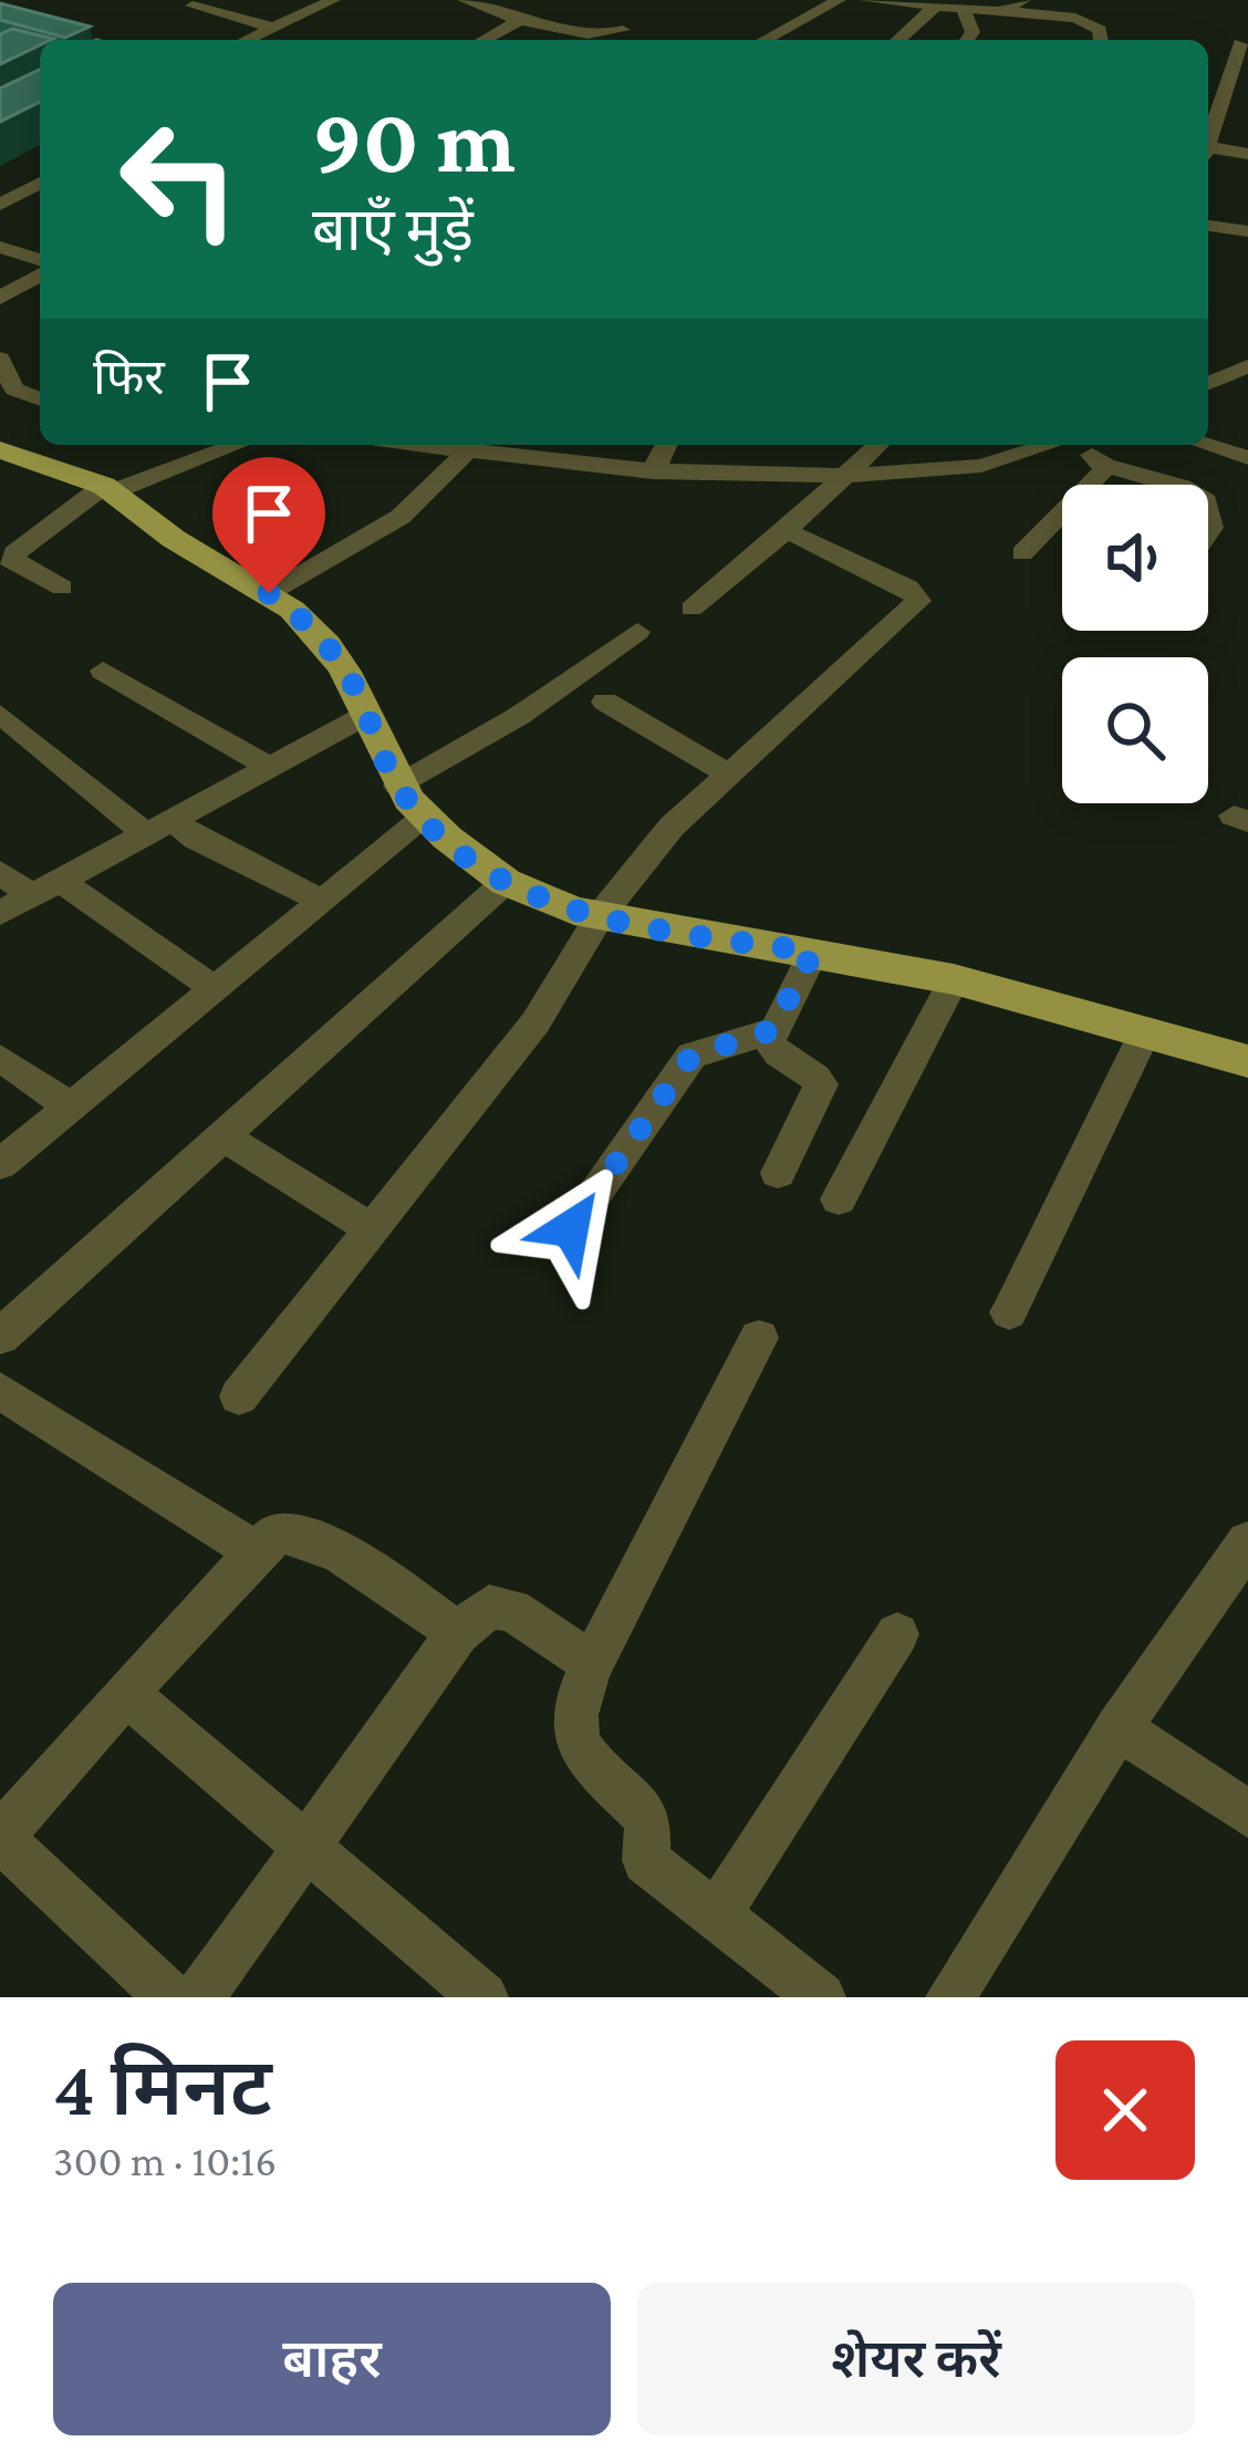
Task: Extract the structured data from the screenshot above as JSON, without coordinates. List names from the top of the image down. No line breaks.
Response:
{"page":{"turn":["90 m","बाएँ मुड़ें"],"then":"फिर","heading":["4 मिनट","300 m · 10:16"],"buttons":["बाहर","शेयर करें"]}}
